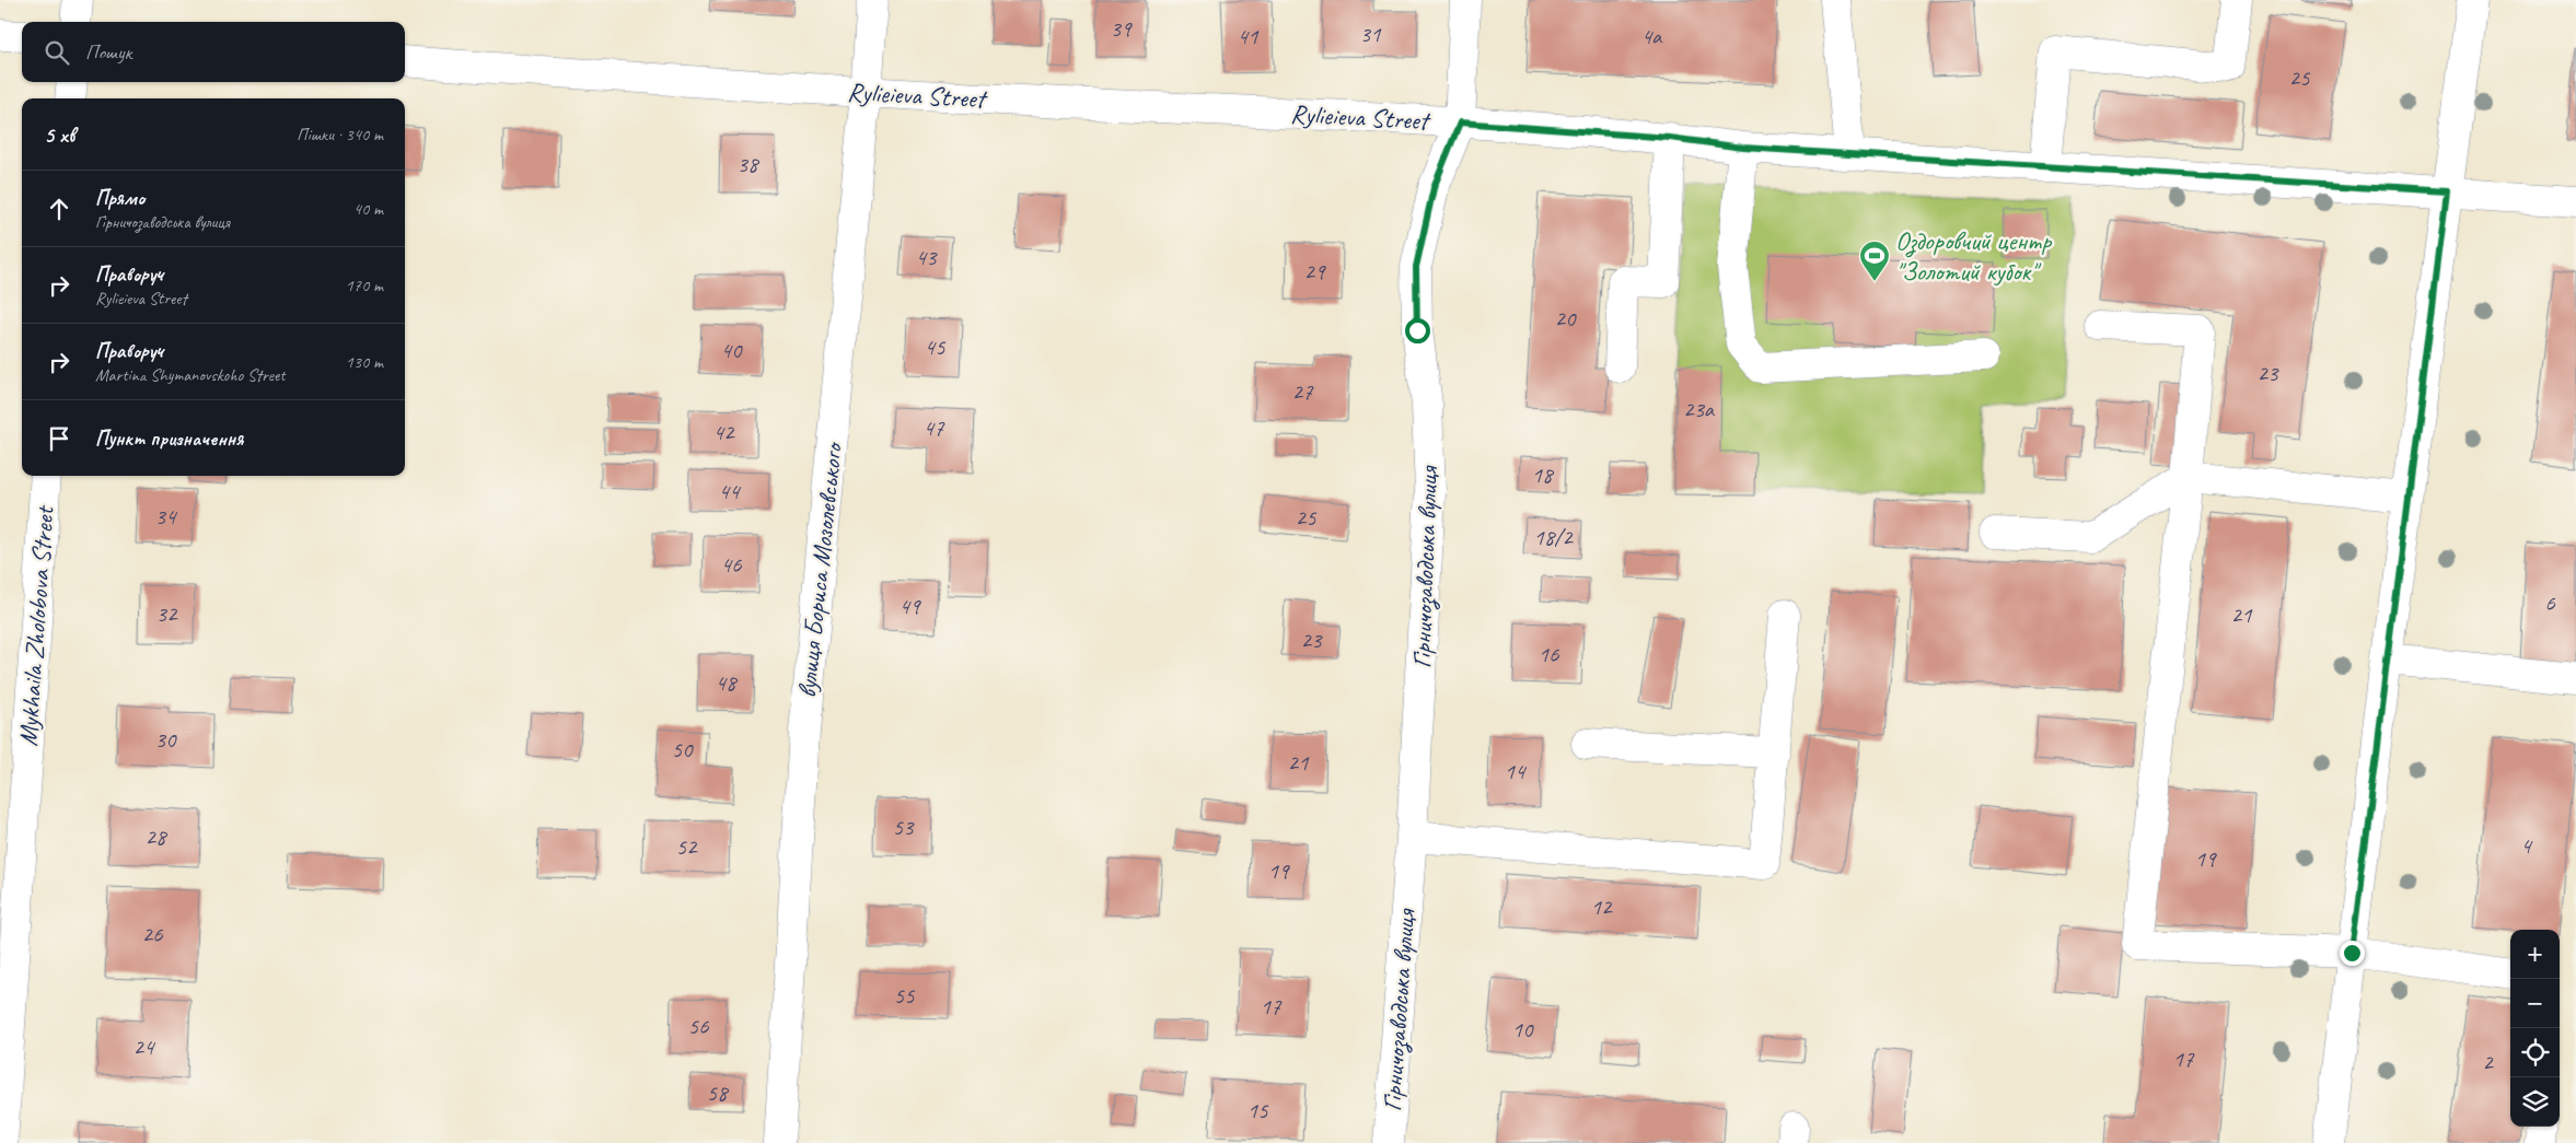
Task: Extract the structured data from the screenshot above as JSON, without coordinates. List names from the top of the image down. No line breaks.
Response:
{"streets":{"street":["Rylieieva Street","Гірничозаводська вулиця","вулиця Бориса Мозолевського","Mykhaila Zholobova Street"]},"crossings":[["Rylieieva Street","Гірничозаводська вулиця"],["Rylieieva Street","вулиця Бориса Мозолевського"]],"places":{"sports":["Оздоровчий центр \"Золотий кубок\""]},"house_numbers":["39","31","41","4а","25","38","43","29","20","45","40","23","27","23а","47","42","18","44","34","25","18/2","46","6","49","32","21","23","16","48","30","50","21","14","53","28","4","52","19","19","12","26","55","17","56","10","24","17","2","58","15"],"page":{"search":"Пошук","heading":["5 хв","Пішки · 340 m"],"list":[["Прямо","Гірничозаводська вулиця","40 m"],["Праворуч","Rylieieva Street","170 m"],["Праворуч","Martina Shymanovskoho Street","130 m"],"Пункт призначення"],"map_buttons":["+","−"]}}
